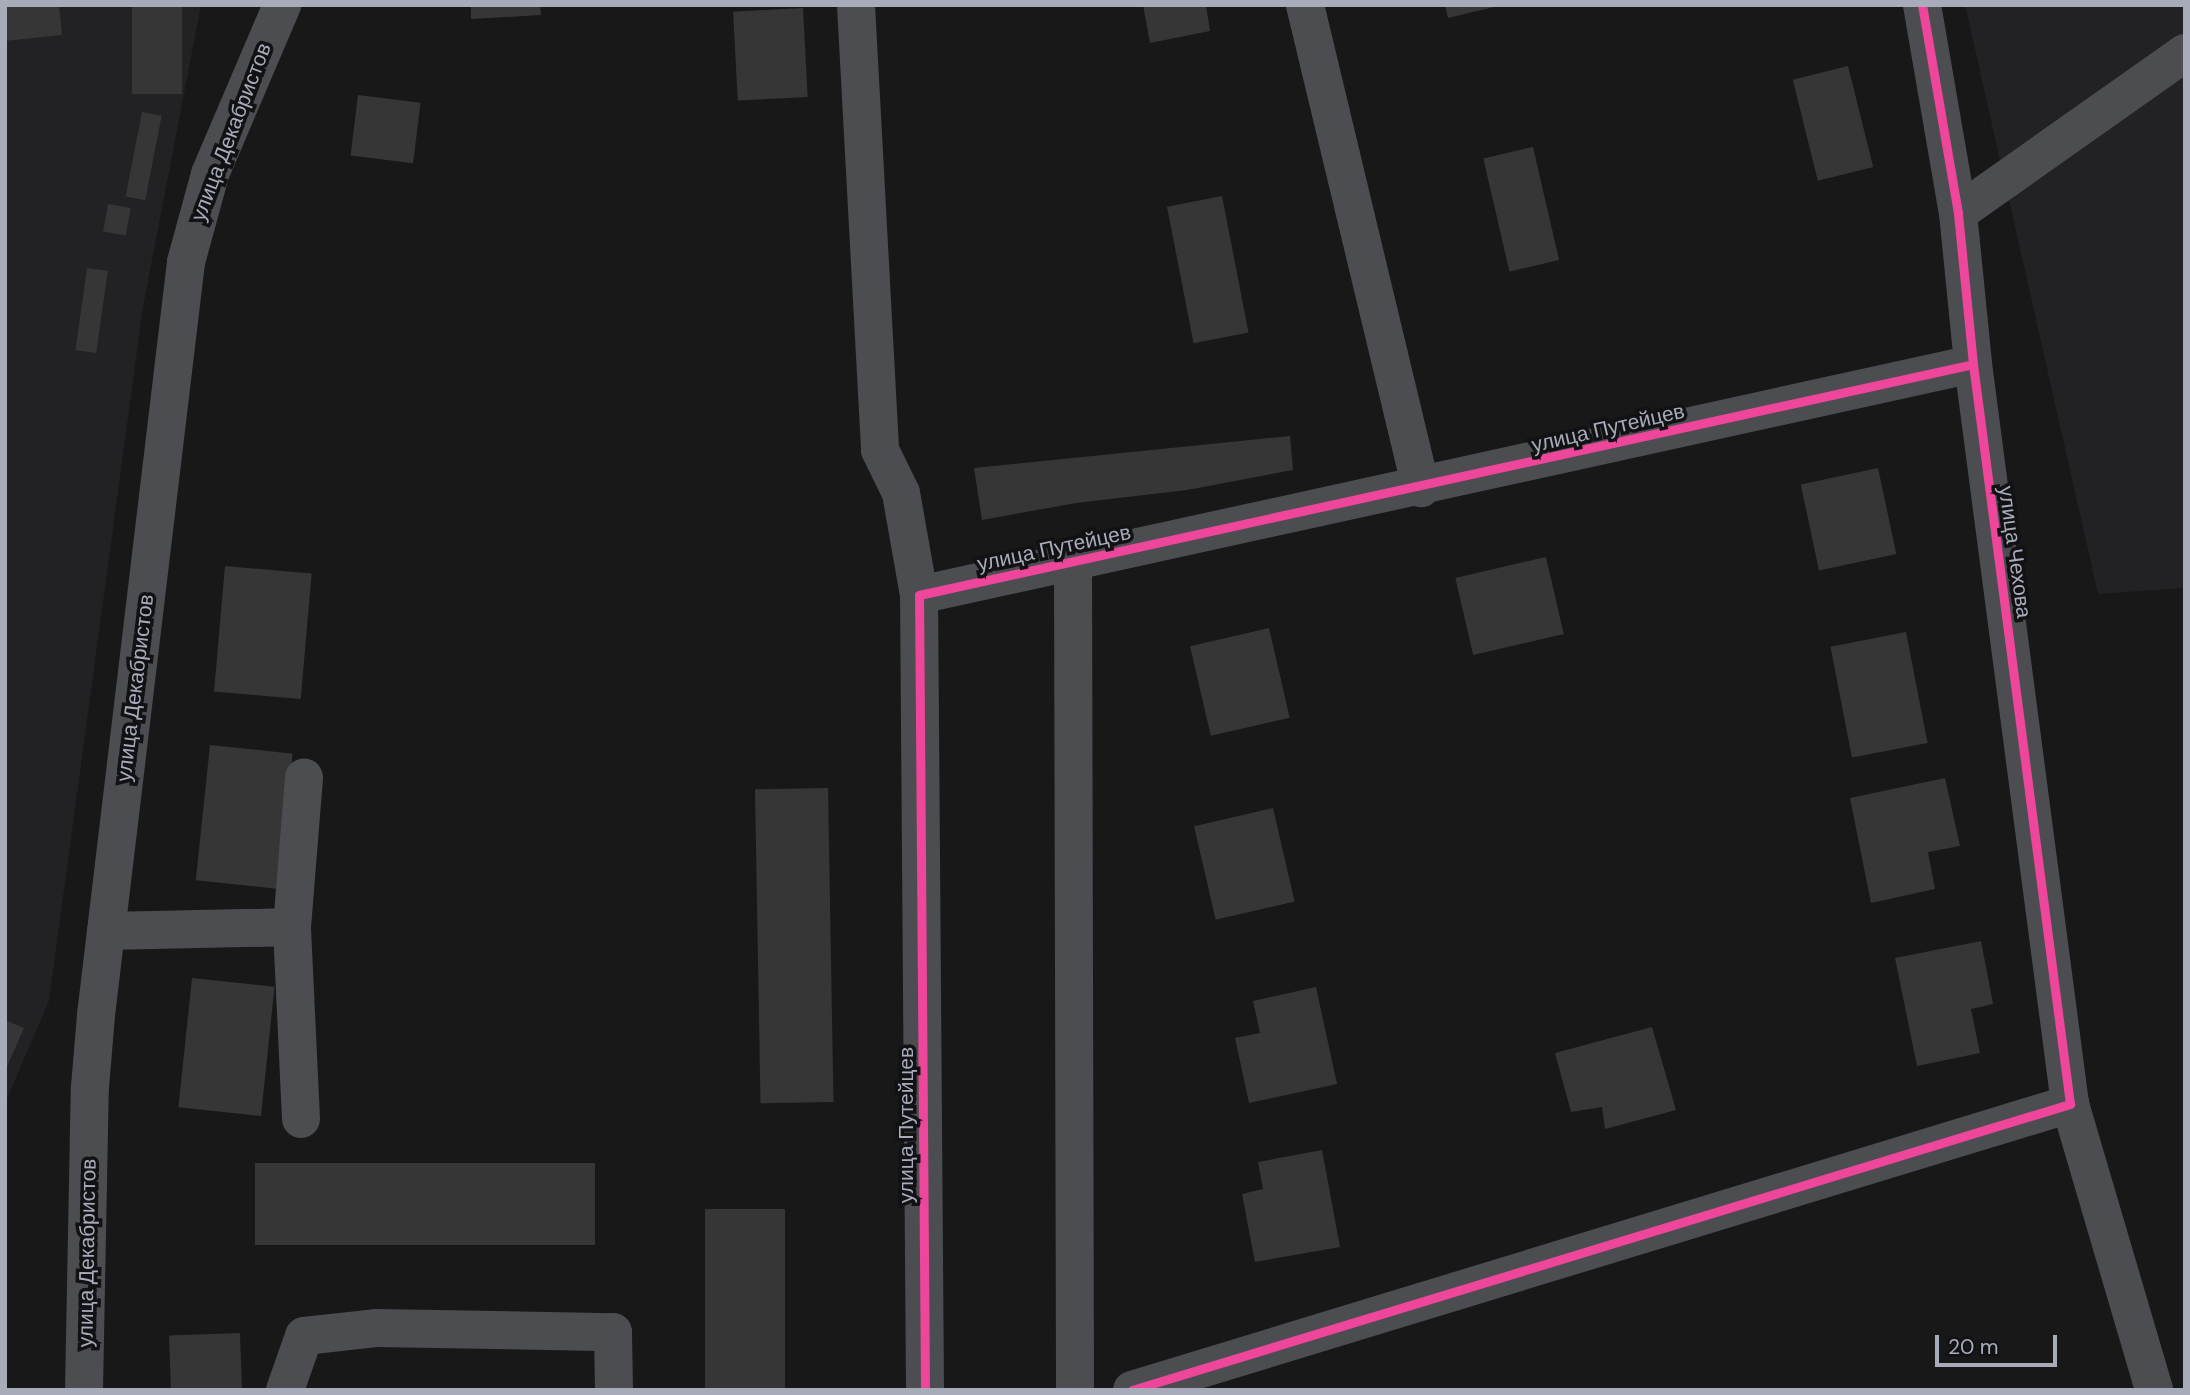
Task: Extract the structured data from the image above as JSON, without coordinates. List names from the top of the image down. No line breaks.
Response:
{"streets":{"street":["улица Декабристов","улица Путейцев","улица Чехова"]},"crossings":[["улица Путейцев","улица Чехова"]],"scale_bar":"20 m"}
